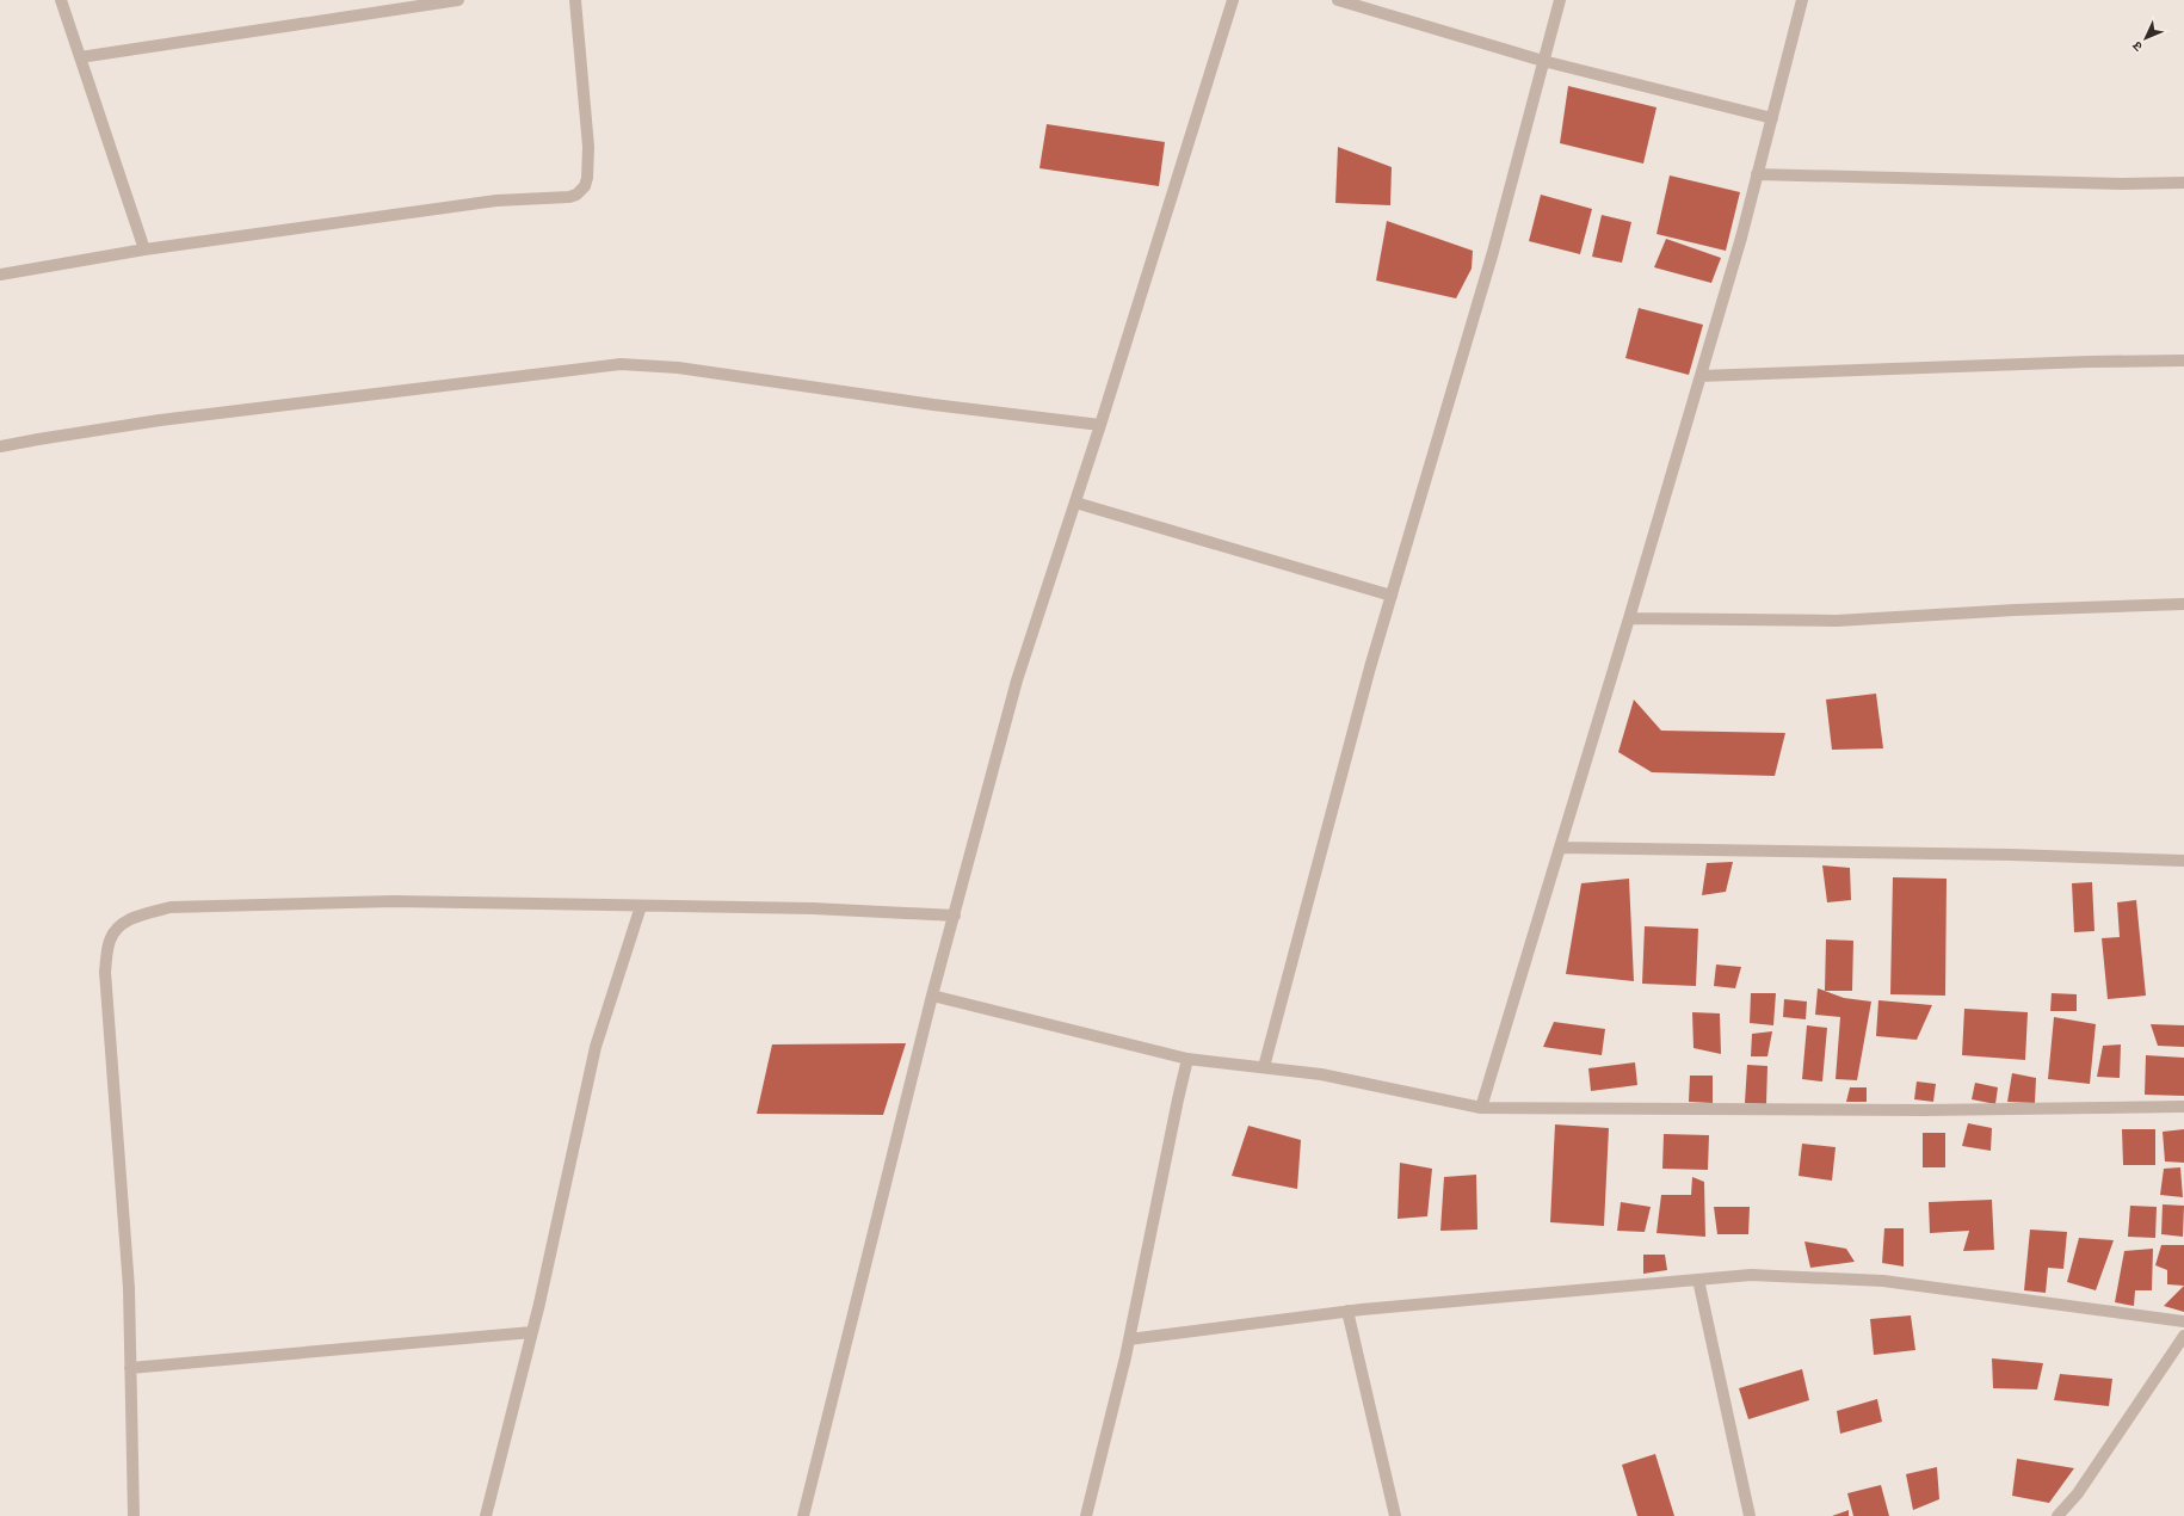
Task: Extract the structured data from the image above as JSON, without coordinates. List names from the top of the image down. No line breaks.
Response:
{"north":"bottom left"}
